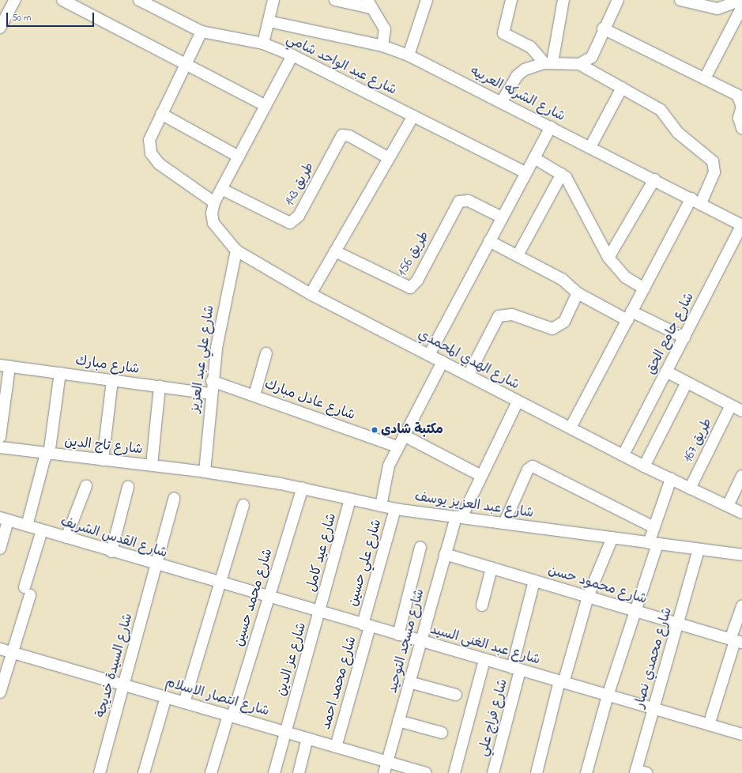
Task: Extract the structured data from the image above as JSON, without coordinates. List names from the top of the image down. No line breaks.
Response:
{"streets":{"street":["شارع عبد الواحد شامي","شارع الشركه العربيه","طريق 143","طريق 156","شارع جامع الحق","شارع علي عبد العزيز","شارع الهدي المحمدي","شارع مبارك","شارع عادل مبارك","طريق 167","شارع تاج الدين","شارع عبد العزيز يوسف","شارع القدس الشريف","شارع عيد كامل","شارع علي حسين","شارع محمود حسن","شارع محمد حسين","شارع مسجد التوحيد","شارع عبد الغنى السيد","شارع محمدي نصار","شارع عز الدين","شارع السيدة خديجة","شارع محمد احمد","شارع انتصار الاسلام","شارع فراج علي"]},"crossings":[["شارع الشركه العربيه","شارع جامع الحق"],["شارع جامع الحق","شارع الهدي المحمدي"],["شارع علي عبد العزيز","شارع الهدي المحمدي"],["شارع علي عبد العزيز","شارع مبارك"],["شارع علي عبد العزيز","شارع عادل مبارك"],["شارع علي عبد العزيز","شارع تاج الدين"],["شارع علي عبد العزيز","شارع عبد العزيز يوسف"],["شارع الهدي المحمدي","طريق 167"],["شارع الهدي المحمدي","شارع مسجد التوحيد"],["شارع تاج الدين","شارع عبد العزيز يوسف"],["شارع عبد العزيز يوسف","شارع عيد كامل"],["شارع عبد العزيز يوسف","شارع علي حسين"],["شارع عبد العزيز يوسف","شارع محمد حسين"],["شارع عبد العزيز يوسف","شارع مسجد التوحيد"],["شارع عبد العزيز يوسف","شارع محمدي نصار"],["شارع القدس الشريف","شارع عبد الغنى السيد"],["شارع القدس الشريف","شارع السيدة خديجة"],["شارع عيد كامل","شارع عبد الغنى السيد"],["شارع عيد كامل","شارع عز الدين"],["شارع علي حسين","شارع عبد الغنى السيد"],["شارع علي حسين","شارع محمد احمد"],["شارع محمود حسن","شارع مسجد التوحيد"],["شارع محمود حسن","شارع محمدي نصار"],["شارع محمود حسن","شارع فراج علي"],["شارع محمد حسين","شارع عبد الغنى السيد"],["شارع محمد حسين","شارع انتصار الاسلام"],["شارع مسجد التوحيد","شارع عبد الغنى السيد"],["شارع مسجد التوحيد","شارع انتصار الاسلام"],["شارع عبد الغنى السيد","شارع محمدي نصار"],["شارع عبد الغنى السيد","شارع عز الدين"],["شارع عبد الغنى السيد","شارع محمد احمد"],["شارع عبد الغنى السيد","شارع فراج علي"],["شارع عز الدين","شارع انتصار الاسلام"],["شارع السيدة خديجة","شارع انتصار الاسلام"],["شارع محمد احمد","شارع انتصار الاسلام"]],"places":["مكتبة شادى"],"scale_bar":"50 m"}
